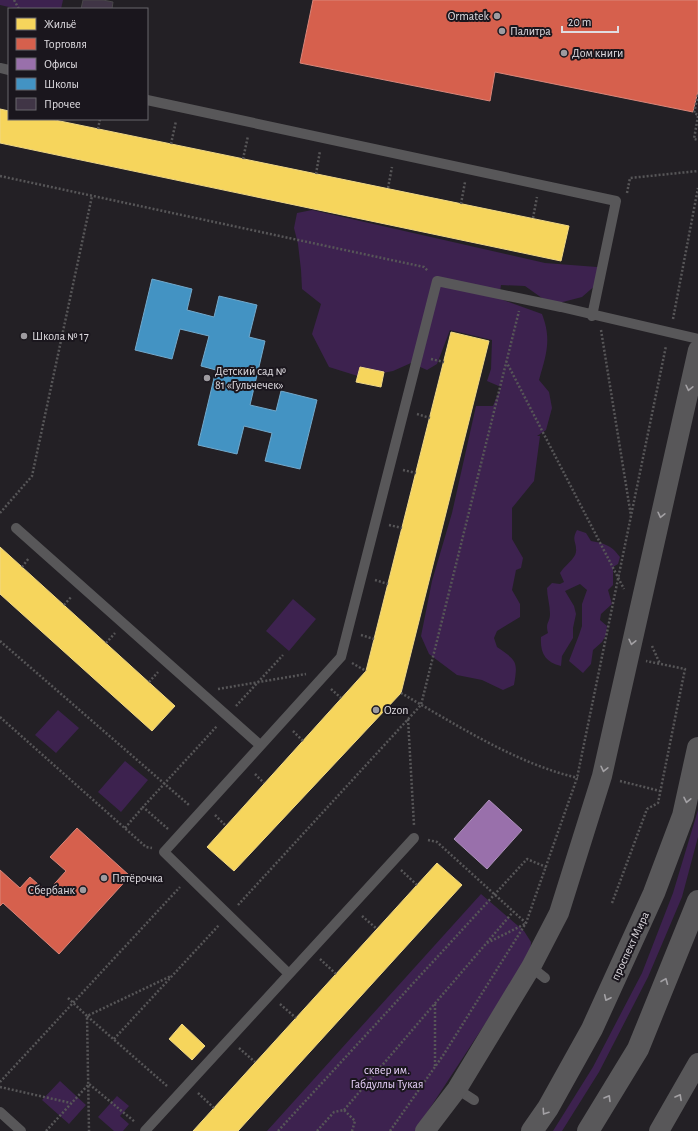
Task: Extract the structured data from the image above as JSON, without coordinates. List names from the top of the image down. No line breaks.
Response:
{"streets":{"main road":["проспект Мира"]},"parks":["сквер им. Габдуллы Тукая"],"places":["Ormatek","Палитра","Дом книги","Школа № 17","Детский сад № 81 «Гульчечек»","Ozon","Пятёрочка","Сбербанк"],"legend":["Жильё","Торговля","Офисы","Школы","Прочее"],"scale_bar":"20 m"}
